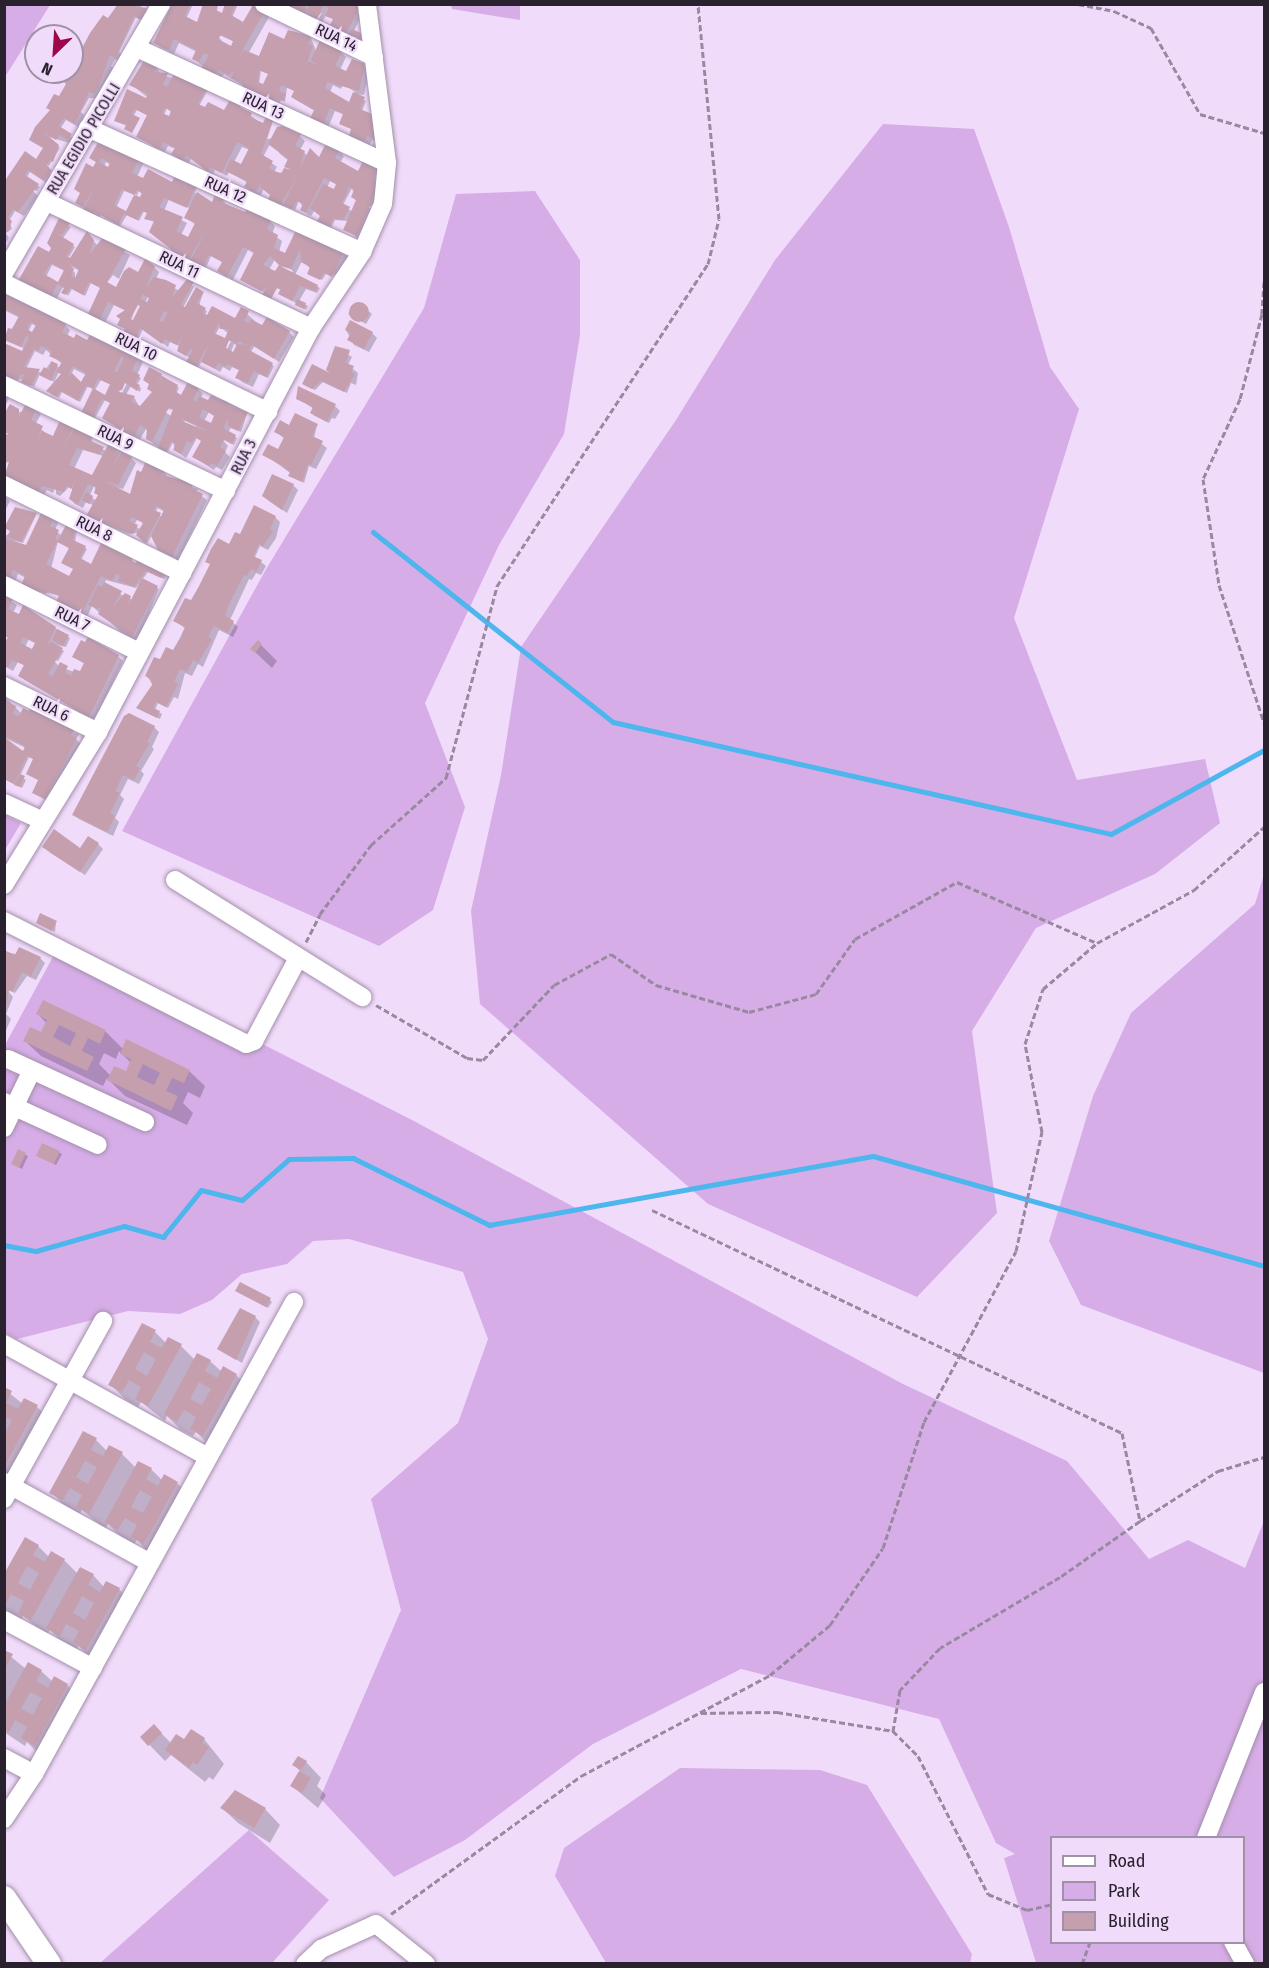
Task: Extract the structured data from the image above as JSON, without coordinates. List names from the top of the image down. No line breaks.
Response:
{"streets":{"street":["RUA 14","RUA 13","RUA EGIDIO PICOLLI","RUA 12","RUA 11","RUA 10","RUA 9","RUA 3","RUA 8","RUA 7","RUA 6"]},"crossings":[["RUA 14","RUA 3"],["RUA 13","RUA EGIDIO PICOLLI"],["RUA 13","RUA 3"],["RUA EGIDIO PICOLLI","RUA 12"],["RUA EGIDIO PICOLLI","RUA 11"],["RUA 12","RUA 3"],["RUA 11","RUA 3"],["RUA 10","RUA 3"],["RUA 9","RUA 3"],["RUA 3","RUA 8"],["RUA 3","RUA 7"],["RUA 3","RUA 6"]],"legend":["Road","Park","Building"],"north":"bottom left"}
